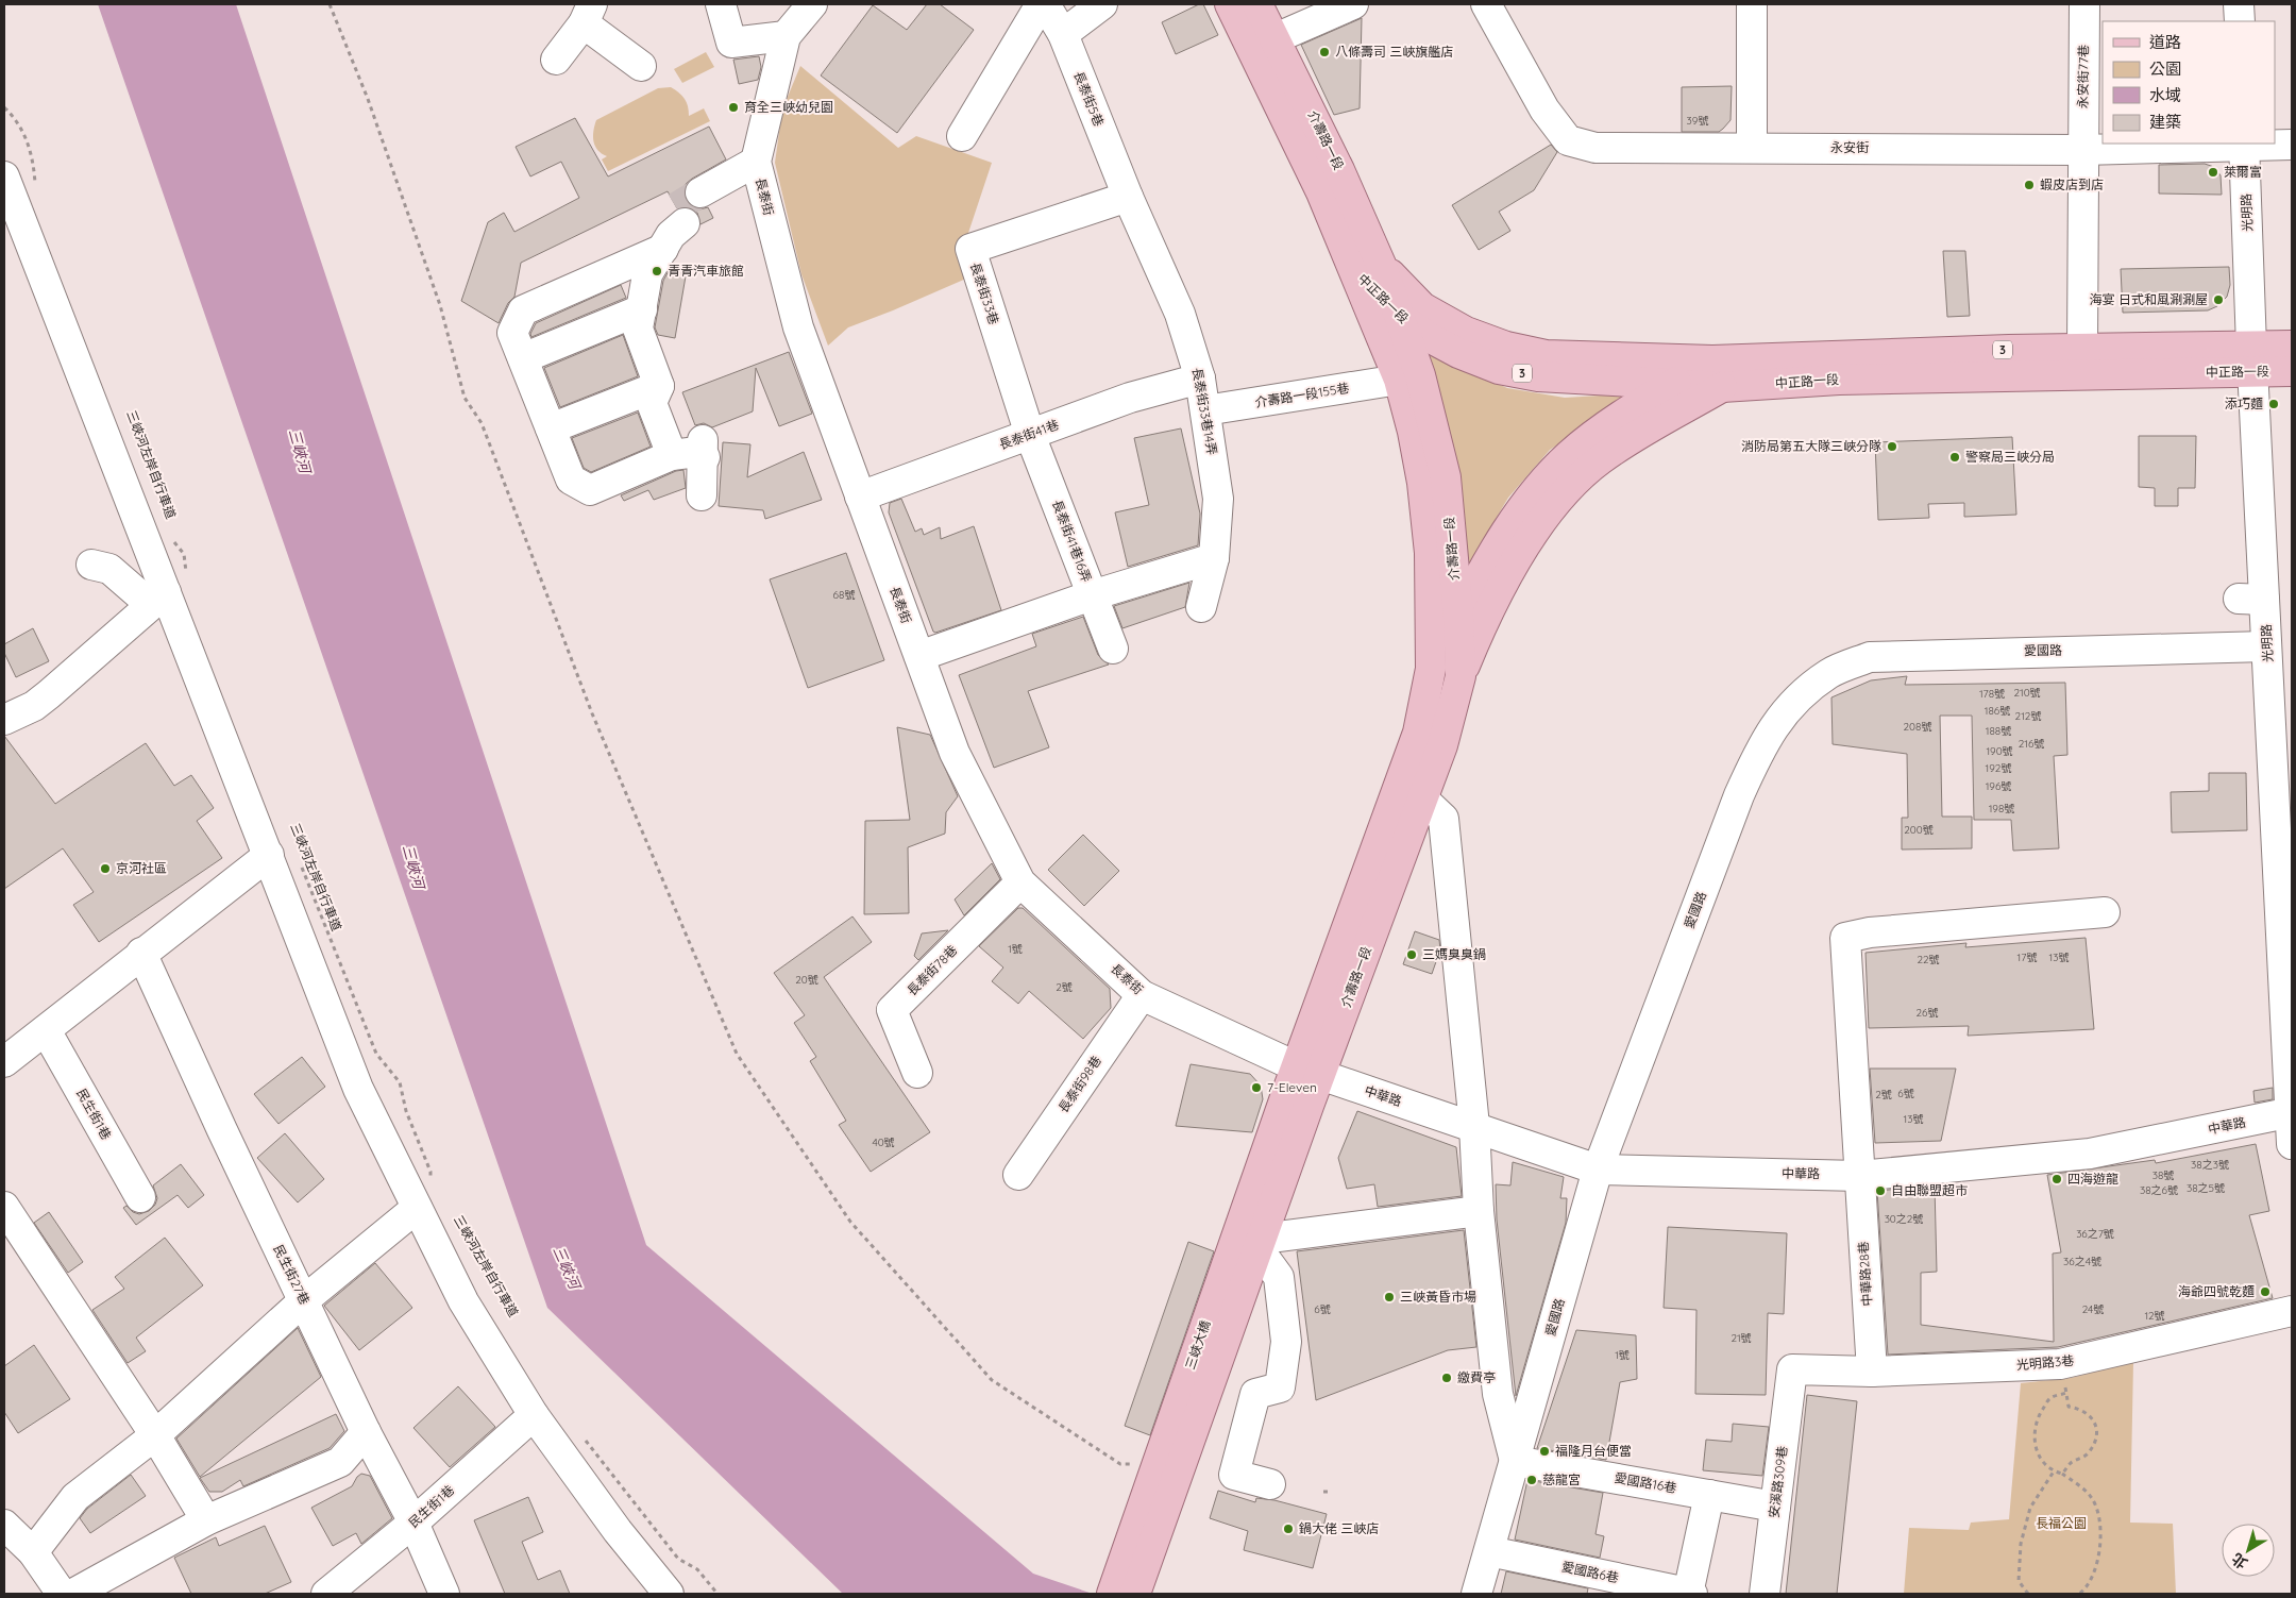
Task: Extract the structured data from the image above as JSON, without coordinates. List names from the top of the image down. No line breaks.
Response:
{"streets":{"main road":["介壽路一段","中正路一段","3","三峽大橋"],"street":["永安街77巷","長泰街5巷","永安街","長泰街","光明路","長泰街33巷","介壽路一段155巷","長泰街33巷14弄","長泰街41巷","長泰街41巷16弄","愛國路","長泰街78巷","長泰街98巷","中華路","民生街1巷","中華路28巷","民生街27巷","光明路3巷","安溪路309巷","愛國路16巷","愛國路6巷"],"path":["三峽河左岸自行車道"]},"crossings":[["永安街77巷","永安街"],["永安街77巷","中正路一段"],["長泰街5巷","長泰街33巷"],["長泰街5巷","長泰街33巷14弄"],["介壽路一段","長泰街"],["介壽路一段","中正路一段"],["介壽路一段","介壽路一段155巷"],["介壽路一段","中華路"],["介壽路一段","三峽大橋"],["永安街","光明路"],["長泰街","長泰街41巷"],["長泰街","長泰街78巷"],["長泰街","長泰街98巷"],["長泰街","中華路"],["光明路","中正路一段"],["光明路","愛國路"],["光明路","中華路"],["長泰街33巷","長泰街33巷14弄"],["長泰街33巷","長泰街41巷"],["長泰街33巷","長泰街41巷16弄"],["介壽路一段155巷","長泰街33巷14弄"],["長泰街33巷14弄","長泰街41巷"],["長泰街41巷","長泰街41巷16弄"],["愛國路","中華路"],["愛國路","愛國路16巷"],["愛國路","愛國路6巷"],["中華路","中華路28巷"],["民生街1巷","民生街27巷"],["中華路28巷","光明路3巷"],["光明路3巷","安溪路309巷"],["安溪路309巷","愛國路16巷"]],"water":["三峽河"],"parks":["長福公園"],"places":["八條壽司 三峽旗艦店","育全三峽幼兒園","萊爾富","蝦皮店到店","青青汽車旅館","海宴 日式和風涮涮屋","添巧麵","消防局第五大隊三峽分隊","警察局三峽分局","京河社區","三媽臭臭鍋","7-Eleven","四海遊龍","自由聯盟超市","海爺四號乾麵","三峽黃昏市場","繳費亭","福隆月台便當","慈龍宮","鍋大佬 三峽店"],"house_numbers":["39號","68號","210號","178號","186號","212號","208號","188號","216號","190號","192號","196號","198號","200號","1號","17號","13號","22號","20號","2號","26號","6號","2號","13號","40號","38之3號","38號","38之5號","38之6號","30之2號","36之7號","36之4號","6號","24號","12號","21號","1號"],"legend":["道路","公園","水域","建築"],"north":"bottom left"}
